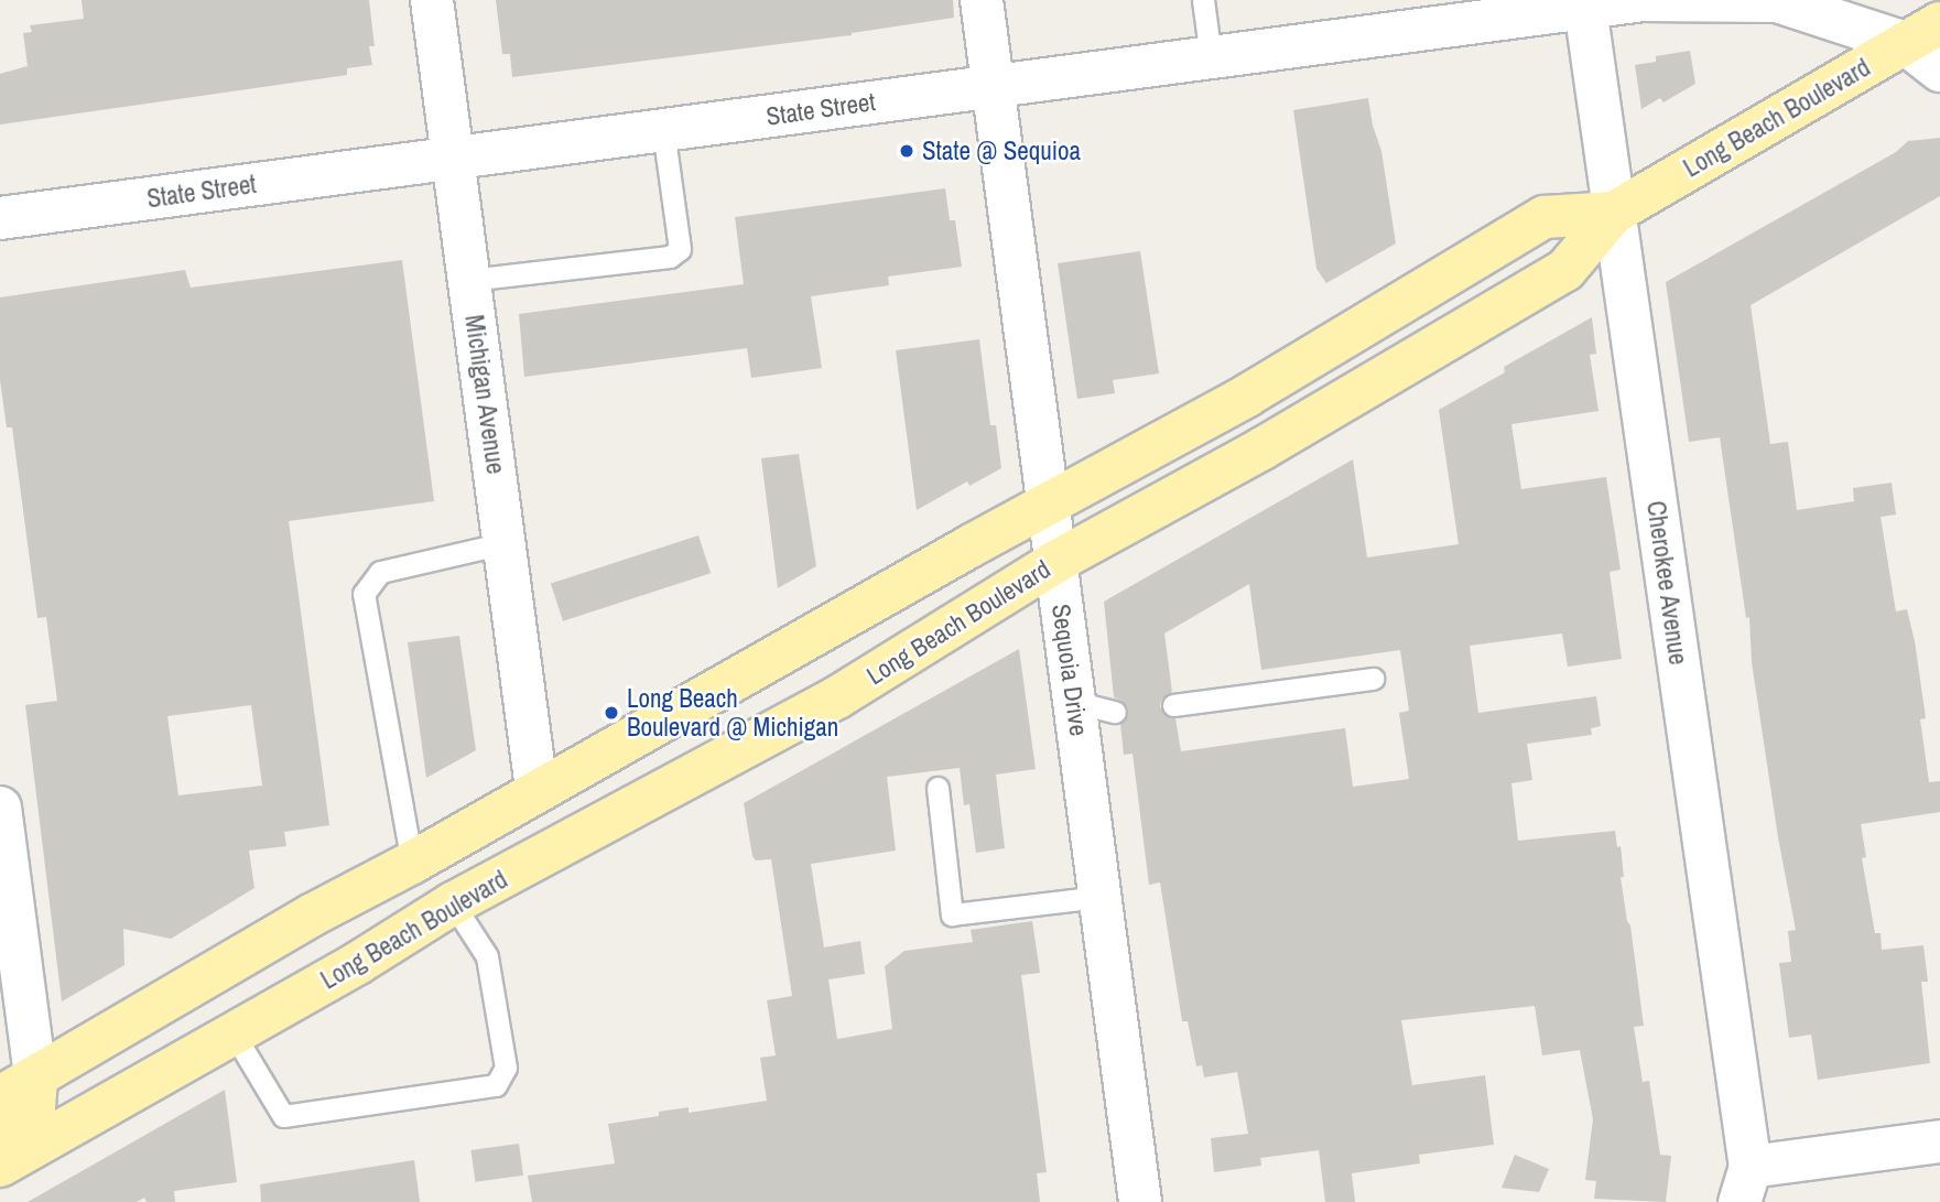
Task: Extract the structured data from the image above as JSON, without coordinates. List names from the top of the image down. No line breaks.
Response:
{"streets":{"main road":["Long Beach Boulevard"],"street":["State Street","Michigan Avenue","Cherokee Avenue","Sequoia Drive"]},"crossings":[["State Street","Long Beach Boulevard"],["State Street","Michigan Avenue"],["State Street","Cherokee Avenue"],["State Street","Sequoia Drive"],["Long Beach Boulevard","Michigan Avenue"],["Long Beach Boulevard","Cherokee Avenue"],["Long Beach Boulevard","Sequoia Drive"]],"places":["State @ Sequioa","Long Beach Boulevard @ Michigan"]}
